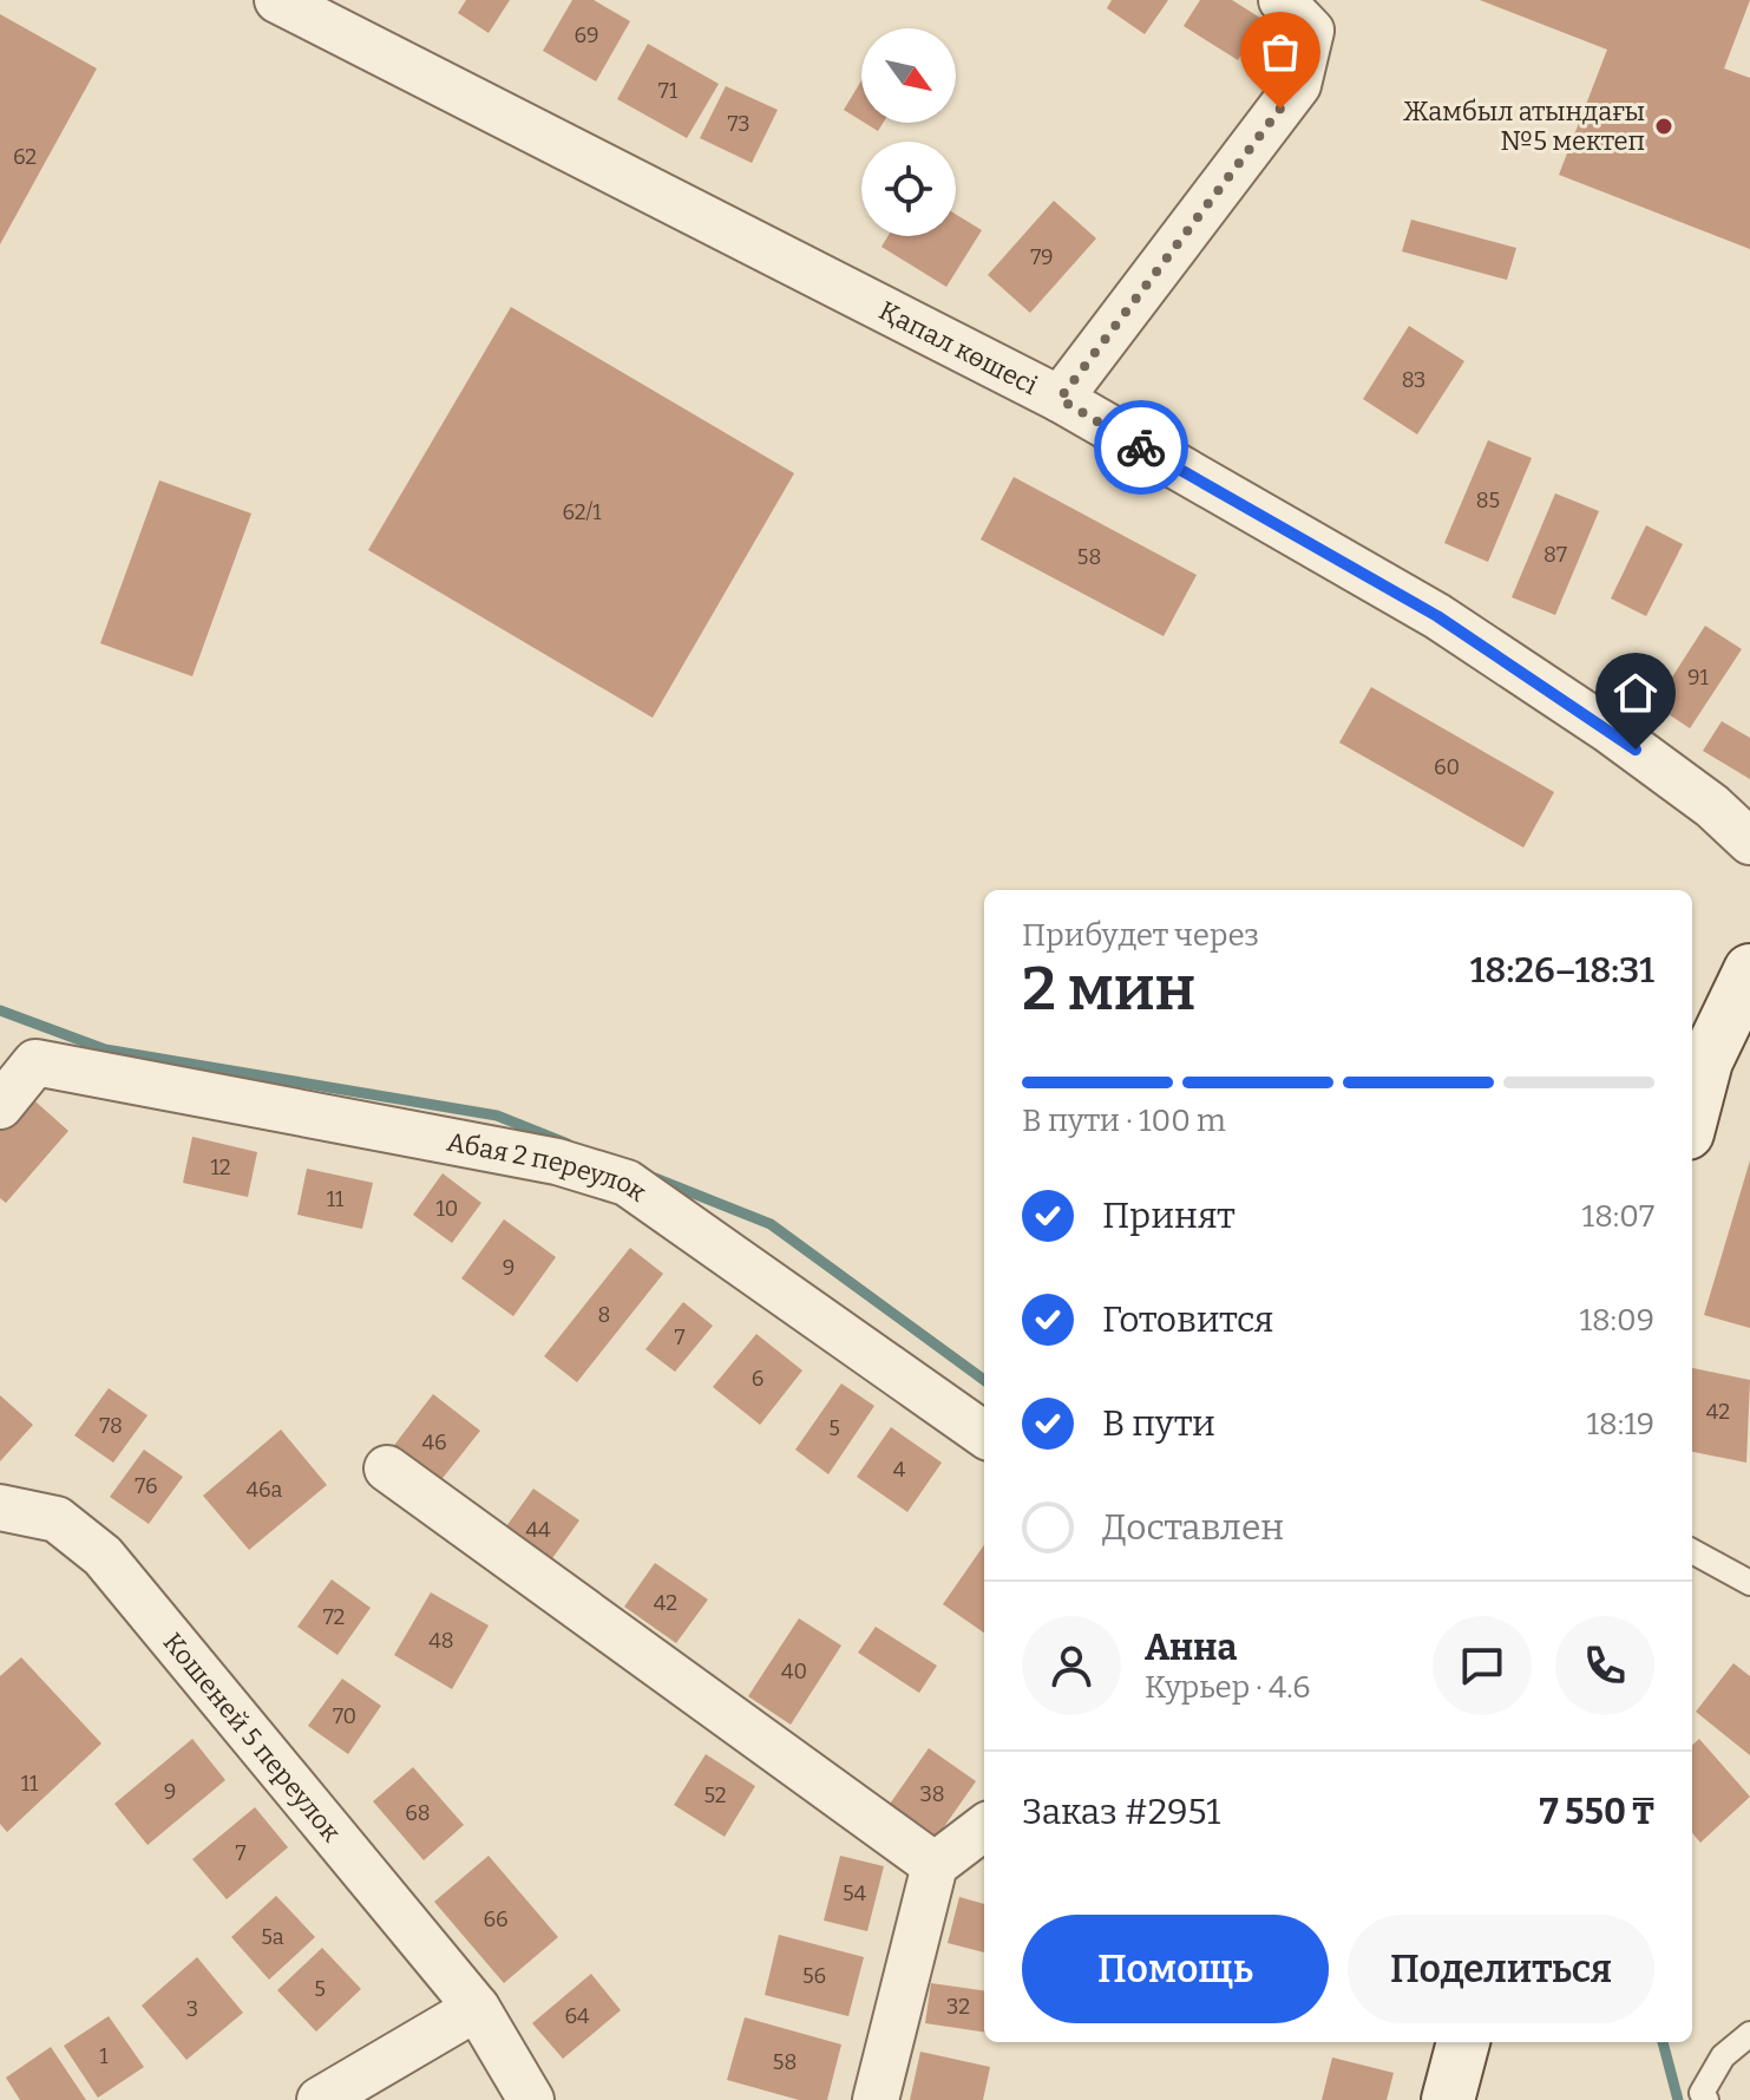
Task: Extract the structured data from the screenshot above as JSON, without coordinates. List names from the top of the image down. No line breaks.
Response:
{"streets":{"street":["Қапал көшесі","Абая 2 переулок","Кошеней 5 переулок"]},"places":["Жамбыл атындағы №5 мектеп"],"house_numbers":["69","71","73","62","79","83","85","62/1","87","58","91","60","12","11","10","9","8","7","6","42","78","5","46","4","76","46а","44","42","72","48","40","70","11","9","38","52","68","7","54","66","5а","56","5","32","3","64","1","58"],"north":"bottom right","page":{"heading":["2 мин","Прибудет через","18:26–18:31"],"panel":["Анна","Курьер · 4.6","Заказ #2951","7 550 ₸"],"bar":"В пути · 100 m","list":[["Принят","18:07"],["Готовится","18:09"],["В пути","18:19"],"Доставлен"],"buttons":["Помощь","Поделиться"]}}
